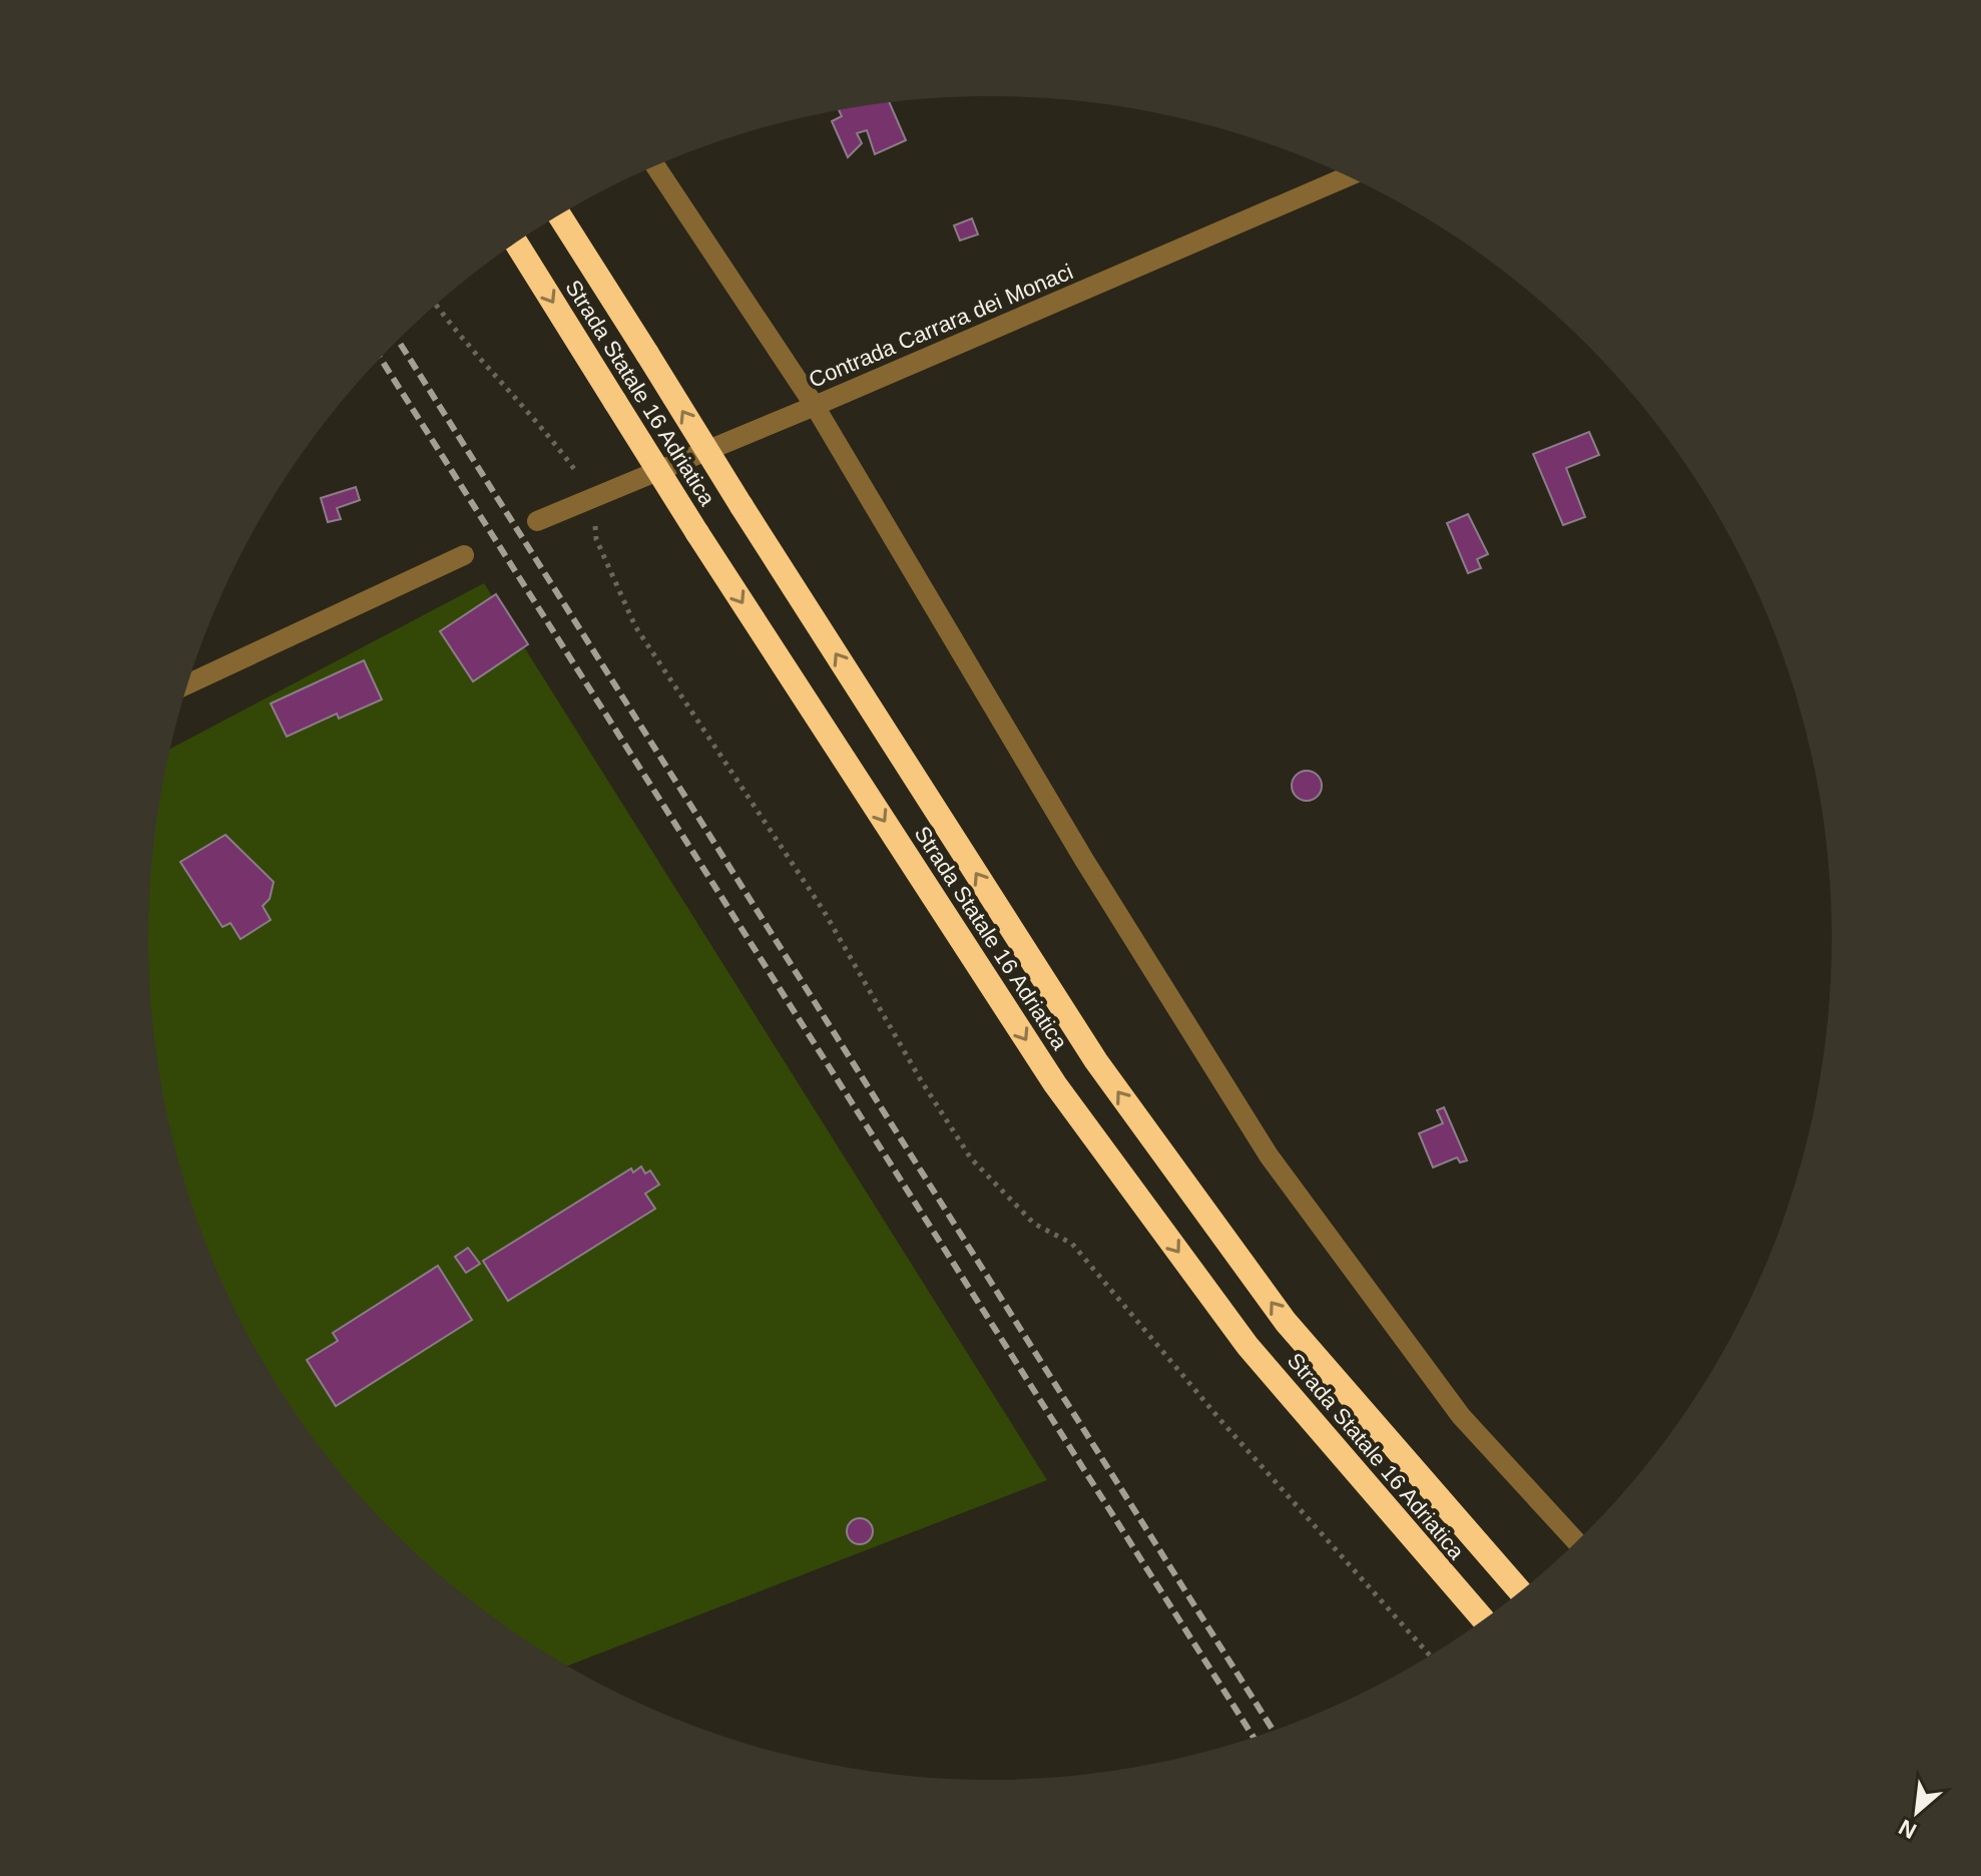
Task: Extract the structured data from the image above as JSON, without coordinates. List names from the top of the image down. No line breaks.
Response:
{"streets":{"highway":["Strada Statale 16 Adriatica"],"street":["Contrada Carrara dei Monaci"]},"north":"bottom left"}
